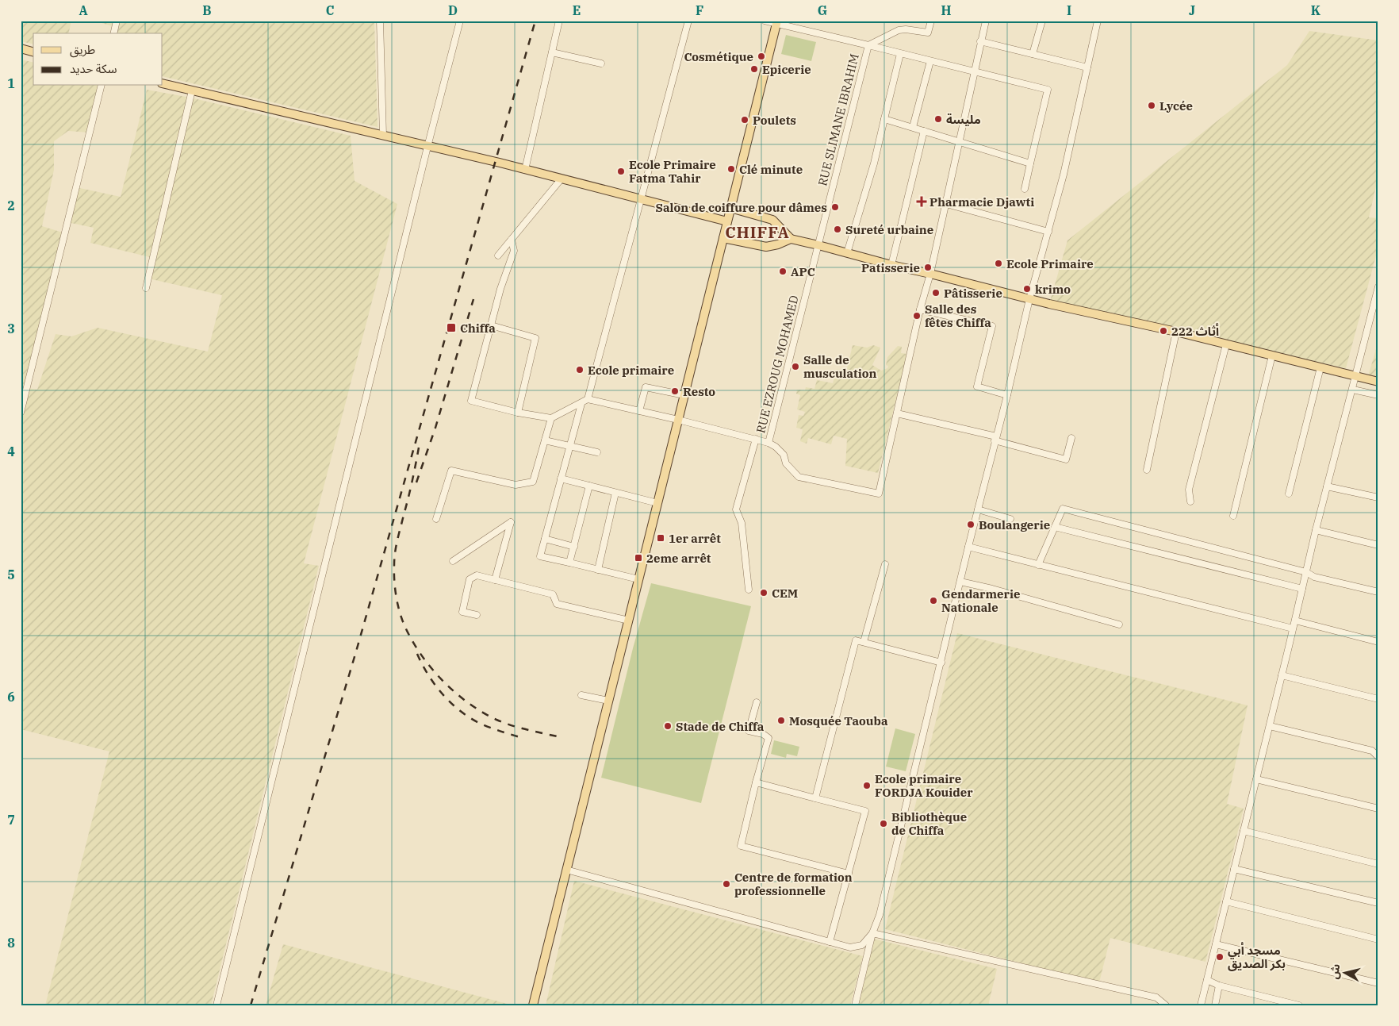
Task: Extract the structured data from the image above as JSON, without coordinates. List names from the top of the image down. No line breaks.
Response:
{"streets":{"street":["RUE SLIMANE IBRAHIM","RUE EZROUG MOHAMED"]},"crossings":[["RUE SLIMANE IBRAHIM","RUE EZROUG MOHAMED"]],"districts":["CHIFFA"],"places":{"other":["Cosmétique","Epicerie","Lycée","مليسة","Poulets","Clé minute","Ecole Primaire Fatma Tahir","Salon de coiffure pour dâmes","Sureté urbaine","Ecole Primaire","Patisserie","APC","krimo","Pâtisserie","Salle des fêtes Chiffa","أثاث 222","Salle de musculation","Ecole primaire","Resto","Boulangerie","CEM","Gendarmerie Nationale","Mosquée Taouba","Stade de Chiffa","Ecole primaire FORDJA Kouider","Bibliothèque de Chiffa","Centre de formation professionnelle","مسجد أبي بكر الصديق"],"health":["Pharmacie Djawti"],"transit":["Chiffa","1er arrêt","2eme arrêt"]},"legend":["طريق","سكة حديد"],"north":"left","grid":{"columns":["A","B","C","D","E","F","G","H","I","J","K"],"rows":["1","2","3","4","5","6","7","8"]}}
